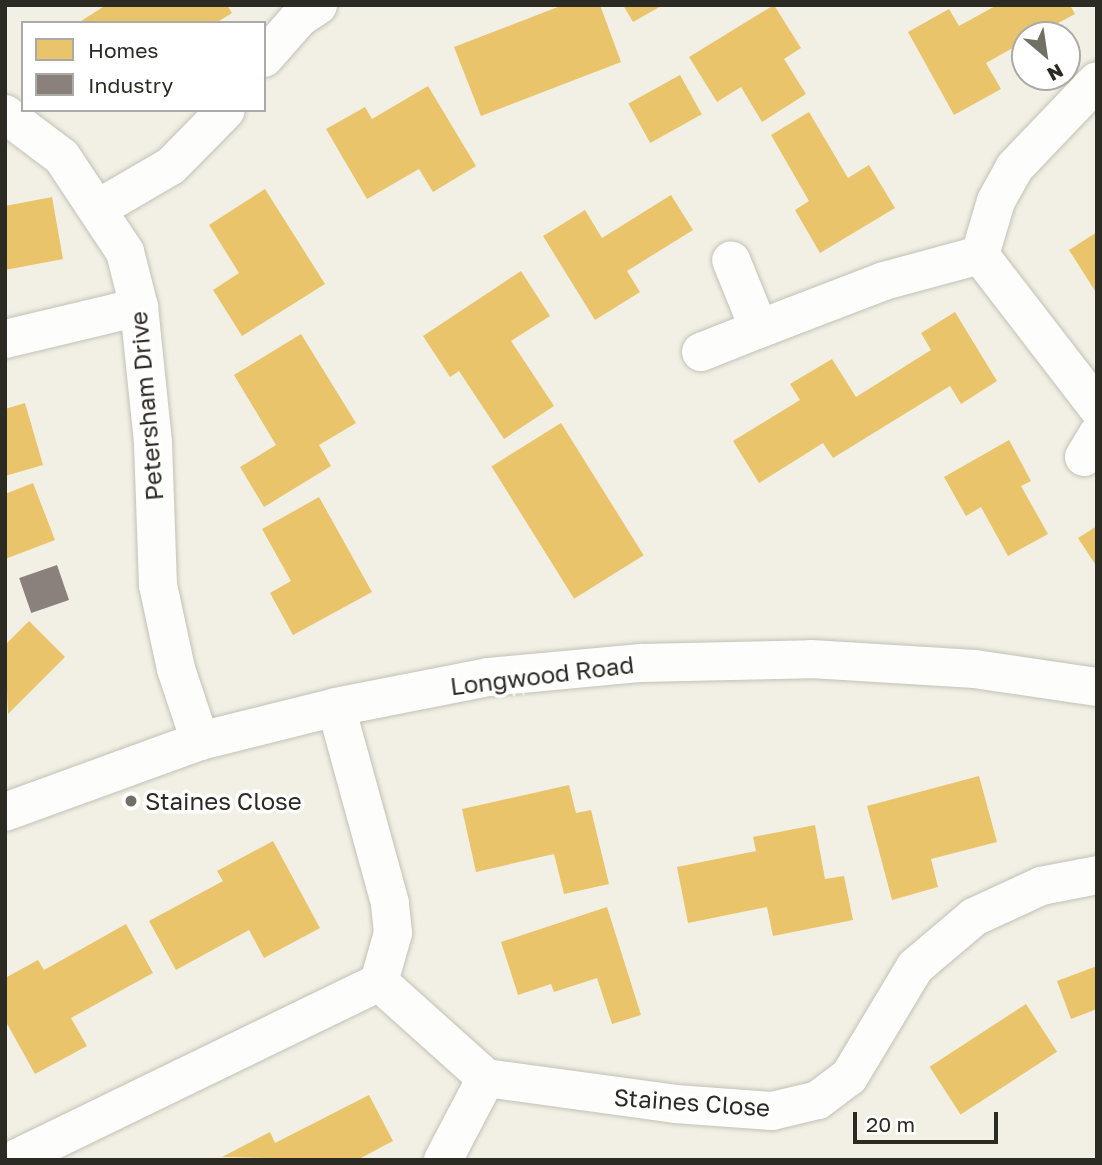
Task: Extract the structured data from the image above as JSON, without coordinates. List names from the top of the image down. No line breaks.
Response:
{"streets":{"street":["Petersham Drive","Longwood Road","Staines Close"]},"crossings":[["Petersham Drive","Longwood Road"]],"places":["Staines Close"],"legend":["Homes","Industry"],"scale_bar":"20 m","north":"bottom right"}
